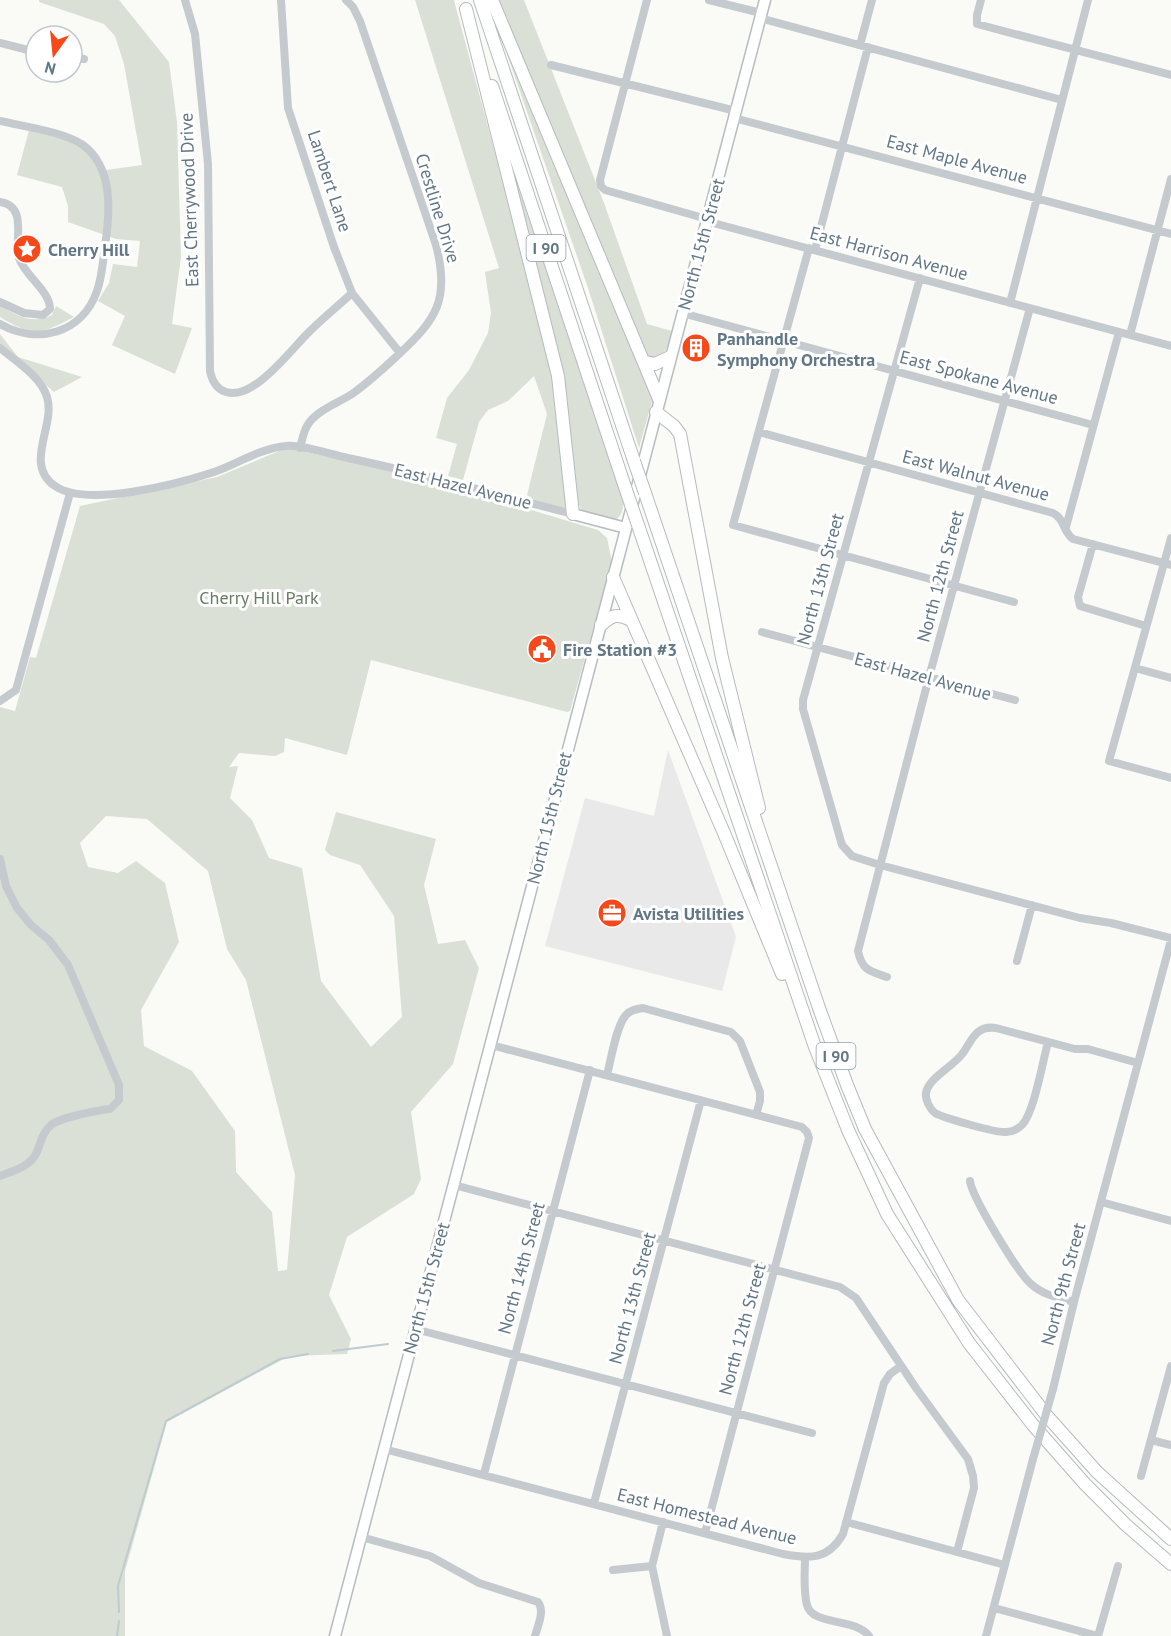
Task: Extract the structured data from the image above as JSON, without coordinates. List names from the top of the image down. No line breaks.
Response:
{"streets":{"highway":["I 90"],"main road":["North 15th Street","East Hazel Avenue"],"street":["East Maple Avenue","Lambert Lane","East Cherrywood Drive","Crestline Drive","East Harrison Avenue","East Spokane Avenue","East Walnut Avenue","North 12th Street","North 13th Street","North 14th Street","North 9th Street","East Homestead Avenue"]},"crossings":[["East Maple Avenue","North 15th Street"],["East Maple Avenue","East Harrison Avenue"],["Lambert Lane","East Cherrywood Drive"],["Lambert Lane","Crestline Drive"],["Crestline Drive","East Hazel Avenue"],["North 15th Street","I 90"],["North 15th Street","East Harrison Avenue"],["North 15th Street","East Spokane Avenue"],["North 15th Street","East Hazel Avenue"],["North 15th Street","East Homestead Avenue"],["I 90","East Hazel Avenue"],["East Harrison Avenue","North 12th Street"],["East Harrison Avenue","North 13th Street"],["East Spokane Avenue","North 12th Street"],["East Spokane Avenue","North 13th Street"],["East Walnut Avenue","North 12th Street"],["East Walnut Avenue","North 13th Street"],["East Hazel Avenue","North 12th Street"],["East Hazel Avenue","North 13th Street"],["North 12th Street","North 13th Street"],["North 12th Street","East Homestead Avenue"],["North 13th Street","North 9th Street"],["North 13th Street","East Homestead Avenue"],["North 14th Street","East Homestead Avenue"]],"parks":["Cherry Hill Park"],"places":{"place":["Cherry Hill"],"building":["Panhandle Symphony Orchestra"],"public building":["Fire Station #3"],"office":["Avista Utilities"]},"north":"bottom"}
